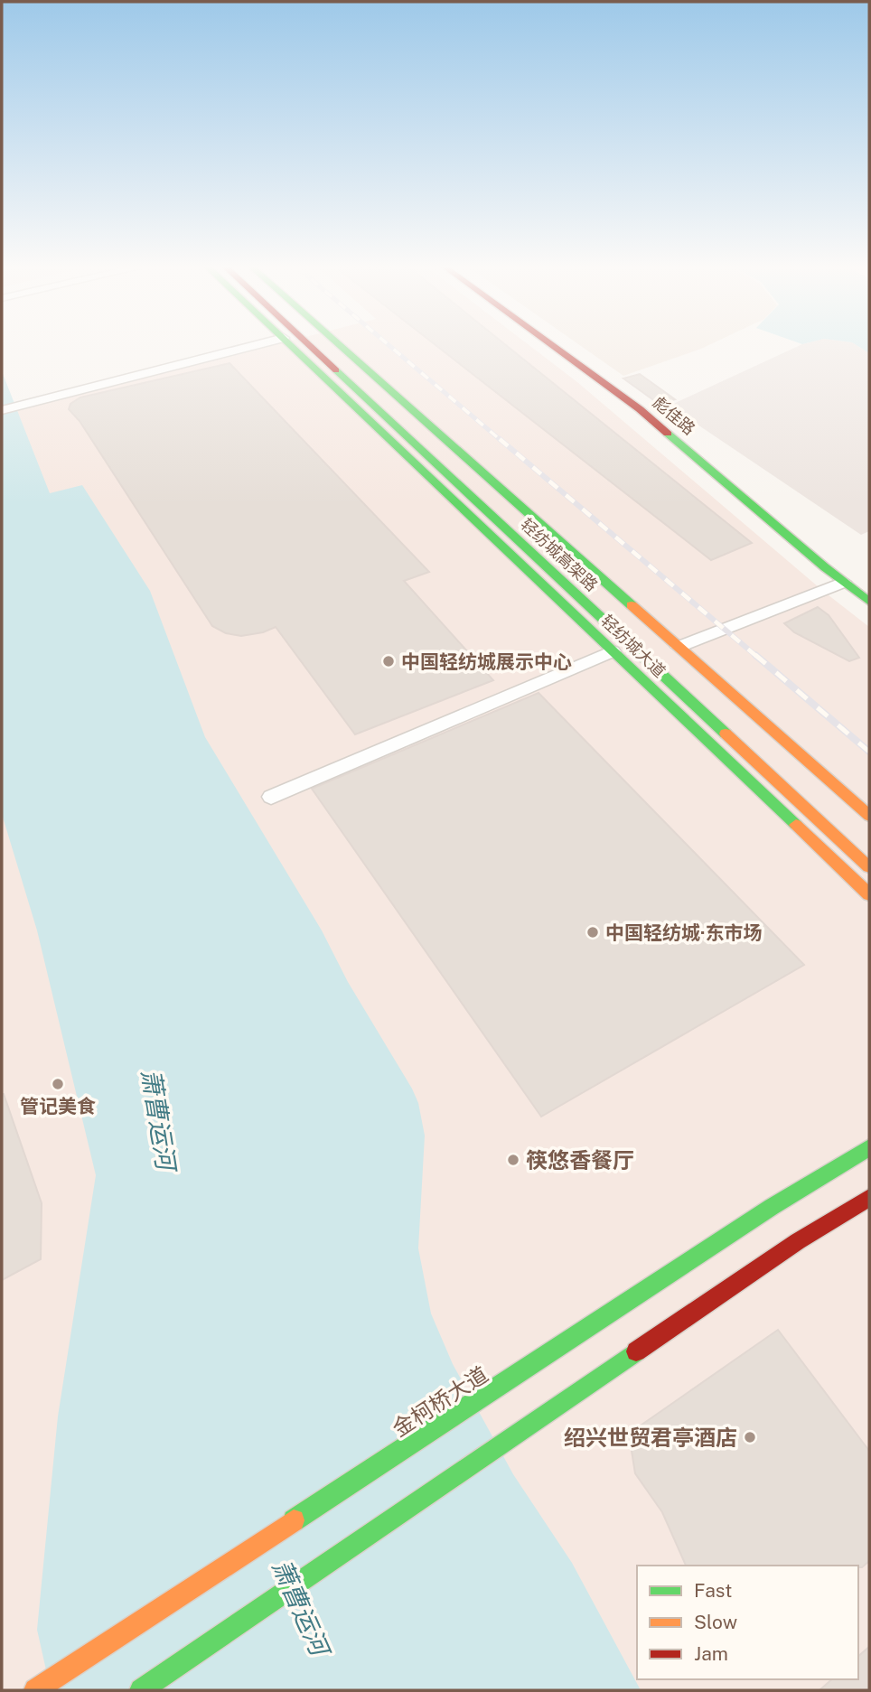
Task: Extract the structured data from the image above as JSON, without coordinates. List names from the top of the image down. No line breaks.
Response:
{"streets":{"main road":["彪佳路","轻纺城高架路","轻纺城大道","金柯桥大道"]},"crossings":[["轻纺城高架路","轻纺城大道"]],"water":["萧曹运河"],"places":["中国轻纺城展示中心","中国轻纺城·东市场","管记美食","筷悠香餐厅","绍兴世贸君亭酒店"],"legend":["Fast","Slow","Jam"]}
